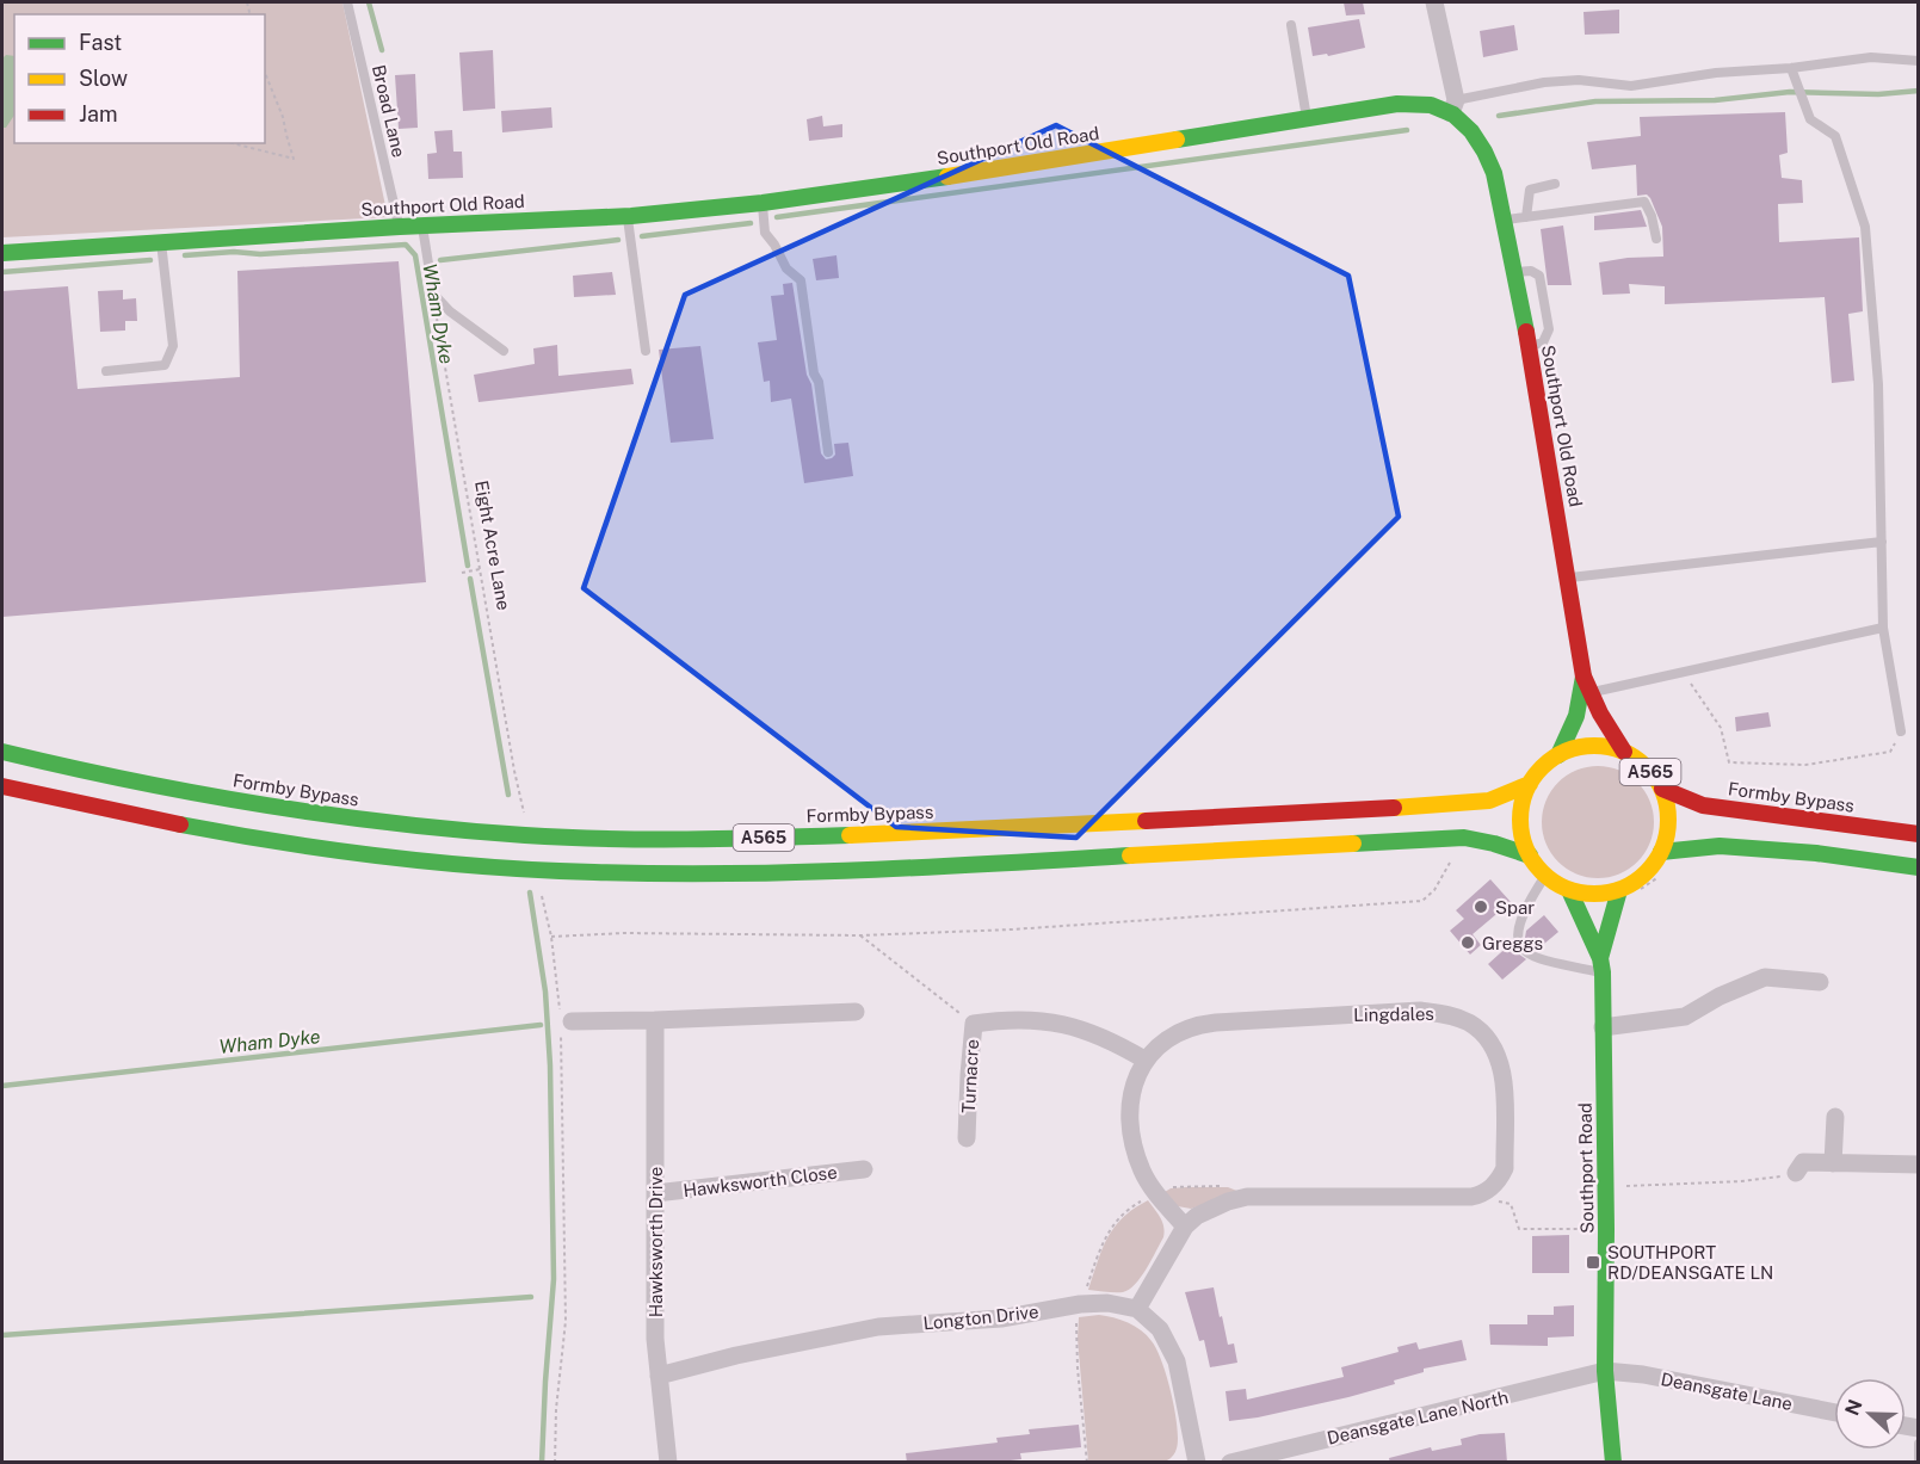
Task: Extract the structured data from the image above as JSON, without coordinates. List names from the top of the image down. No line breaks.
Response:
{"streets":{"main road":["Southport Old Road","A565","Formby Bypass","Southport Road"],"street":["Lingdales","Turnacre","Hawksworth Close","Hawksworth Drive","Longton Drive","Deansgate Lane","Deansgate Lane North"],"lane":["Broad Lane"],"path":["Eight Acre Lane"]},"crossings":[["Broad Lane","Southport Old Road"],["Eight Acre Lane","Formby Bypass"],["A565","Formby Bypass"],["A565","Southport Road"],["Formby Bypass","Southport Road"],["Lingdales","Turnacre"],["Southport Road","Deansgate Lane"],["Southport Road","Deansgate Lane North"],["Hawksworth Close","Hawksworth Drive"],["Hawksworth Drive","Longton Drive"],["Deansgate Lane","Deansgate Lane North"]],"water":["Wham Dyke"],"places":{"other":["Spar","Greggs"],"transit":["SOUTHPORT RD/DEANSGATE LN"]},"legend":["Fast","Slow","Jam"],"north":"left"}
